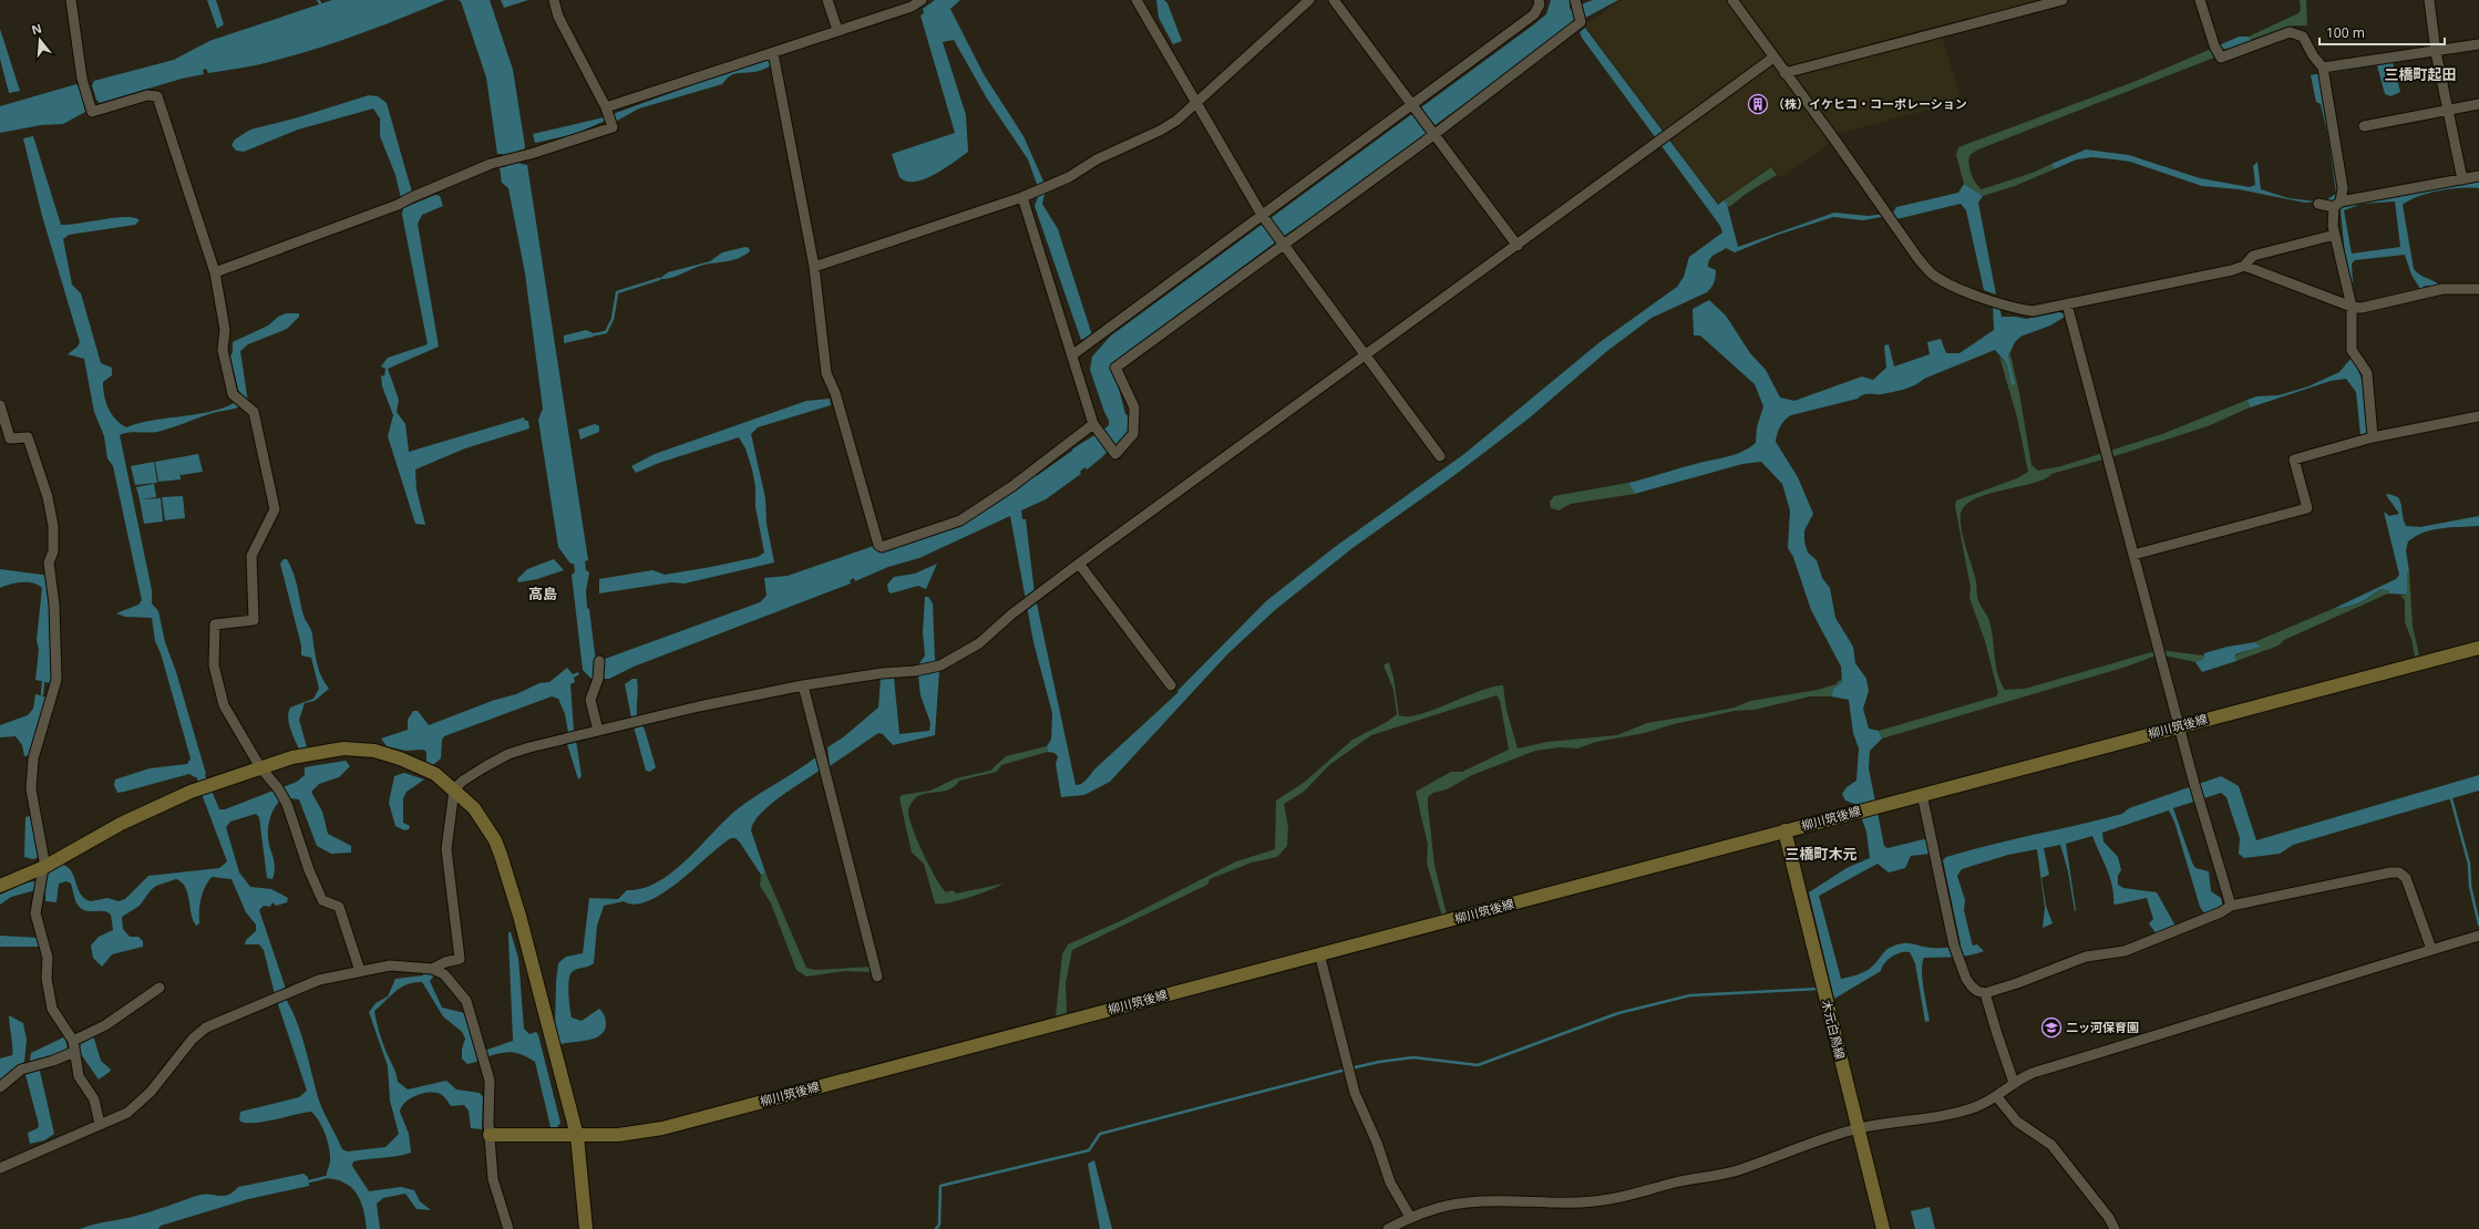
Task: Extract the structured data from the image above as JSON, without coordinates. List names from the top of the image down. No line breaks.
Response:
{"streets":{"main road":["柳川筑後線","木元白鳥線"]},"crossings":[["柳川筑後線","木元白鳥線"]],"districts":["三橋町起田","高島","三橋町木元"],"places":{"building":["（株）イケヒコ・コーポレーション"],"school or university":["二ッ河保育園"]},"scale_bar":"100 m","north":"top"}
